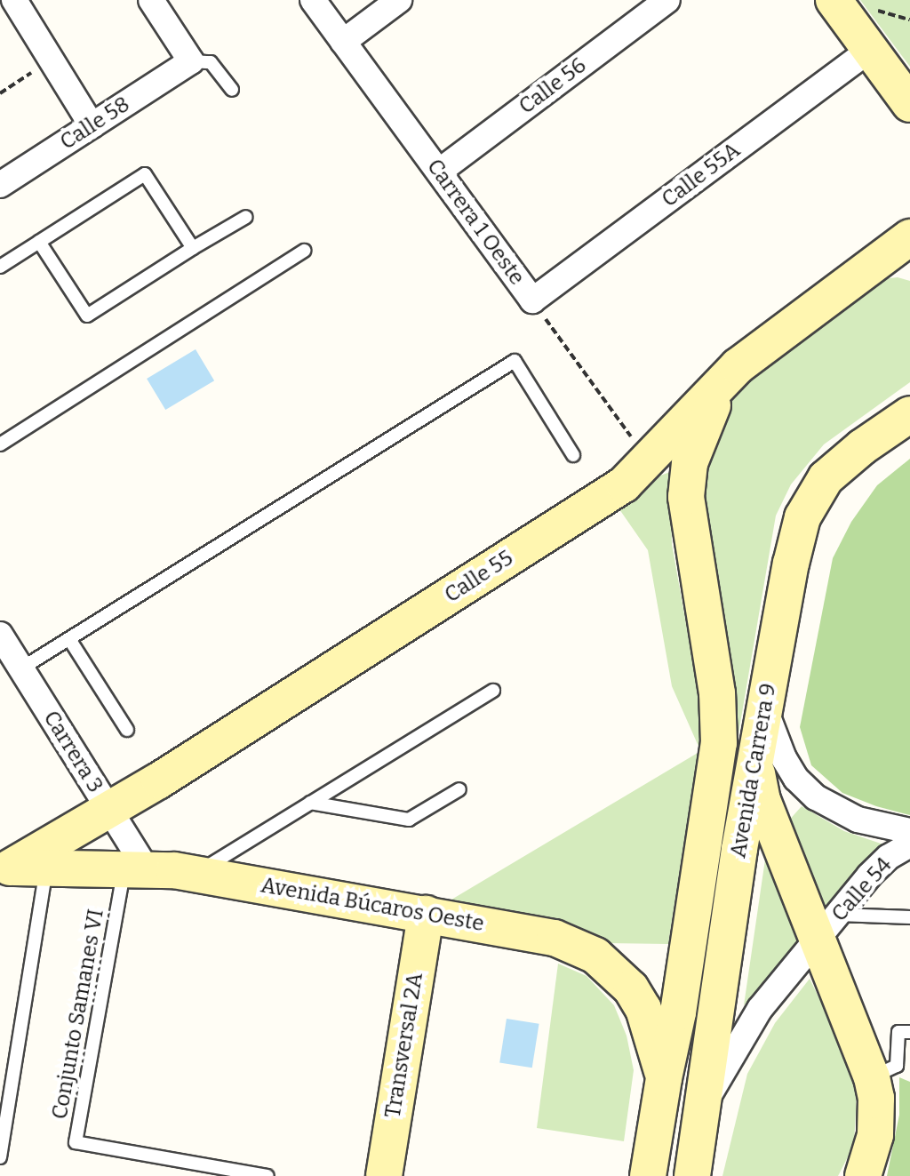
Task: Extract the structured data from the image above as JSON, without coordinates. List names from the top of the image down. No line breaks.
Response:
{"streets":{"main road":["Calle 55","Avenida Carrera 9","Avenida Búcaros Oeste","Transversal 2A"],"street":["Calle 56","Calle 58","Calle 55A","Carrera 1 Oeste","Carrera 3","Calle 54"],"lane":["Conjunto Samanes VI"]},"crossings":[["Calle 56","Carrera 1 Oeste"],["Calle 55A","Carrera 1 Oeste"],["Calle 55","Carrera 3"],["Calle 55","Avenida Carrera 9"],["Calle 55","Avenida Búcaros Oeste"],["Carrera 3","Avenida Búcaros Oeste"],["Carrera 3","Conjunto Samanes VI"],["Avenida Carrera 9","Calle 54"],["Avenida Carrera 9","Avenida Búcaros Oeste"],["Avenida Búcaros Oeste","Conjunto Samanes VI"],["Avenida Búcaros Oeste","Transversal 2A"]]}
